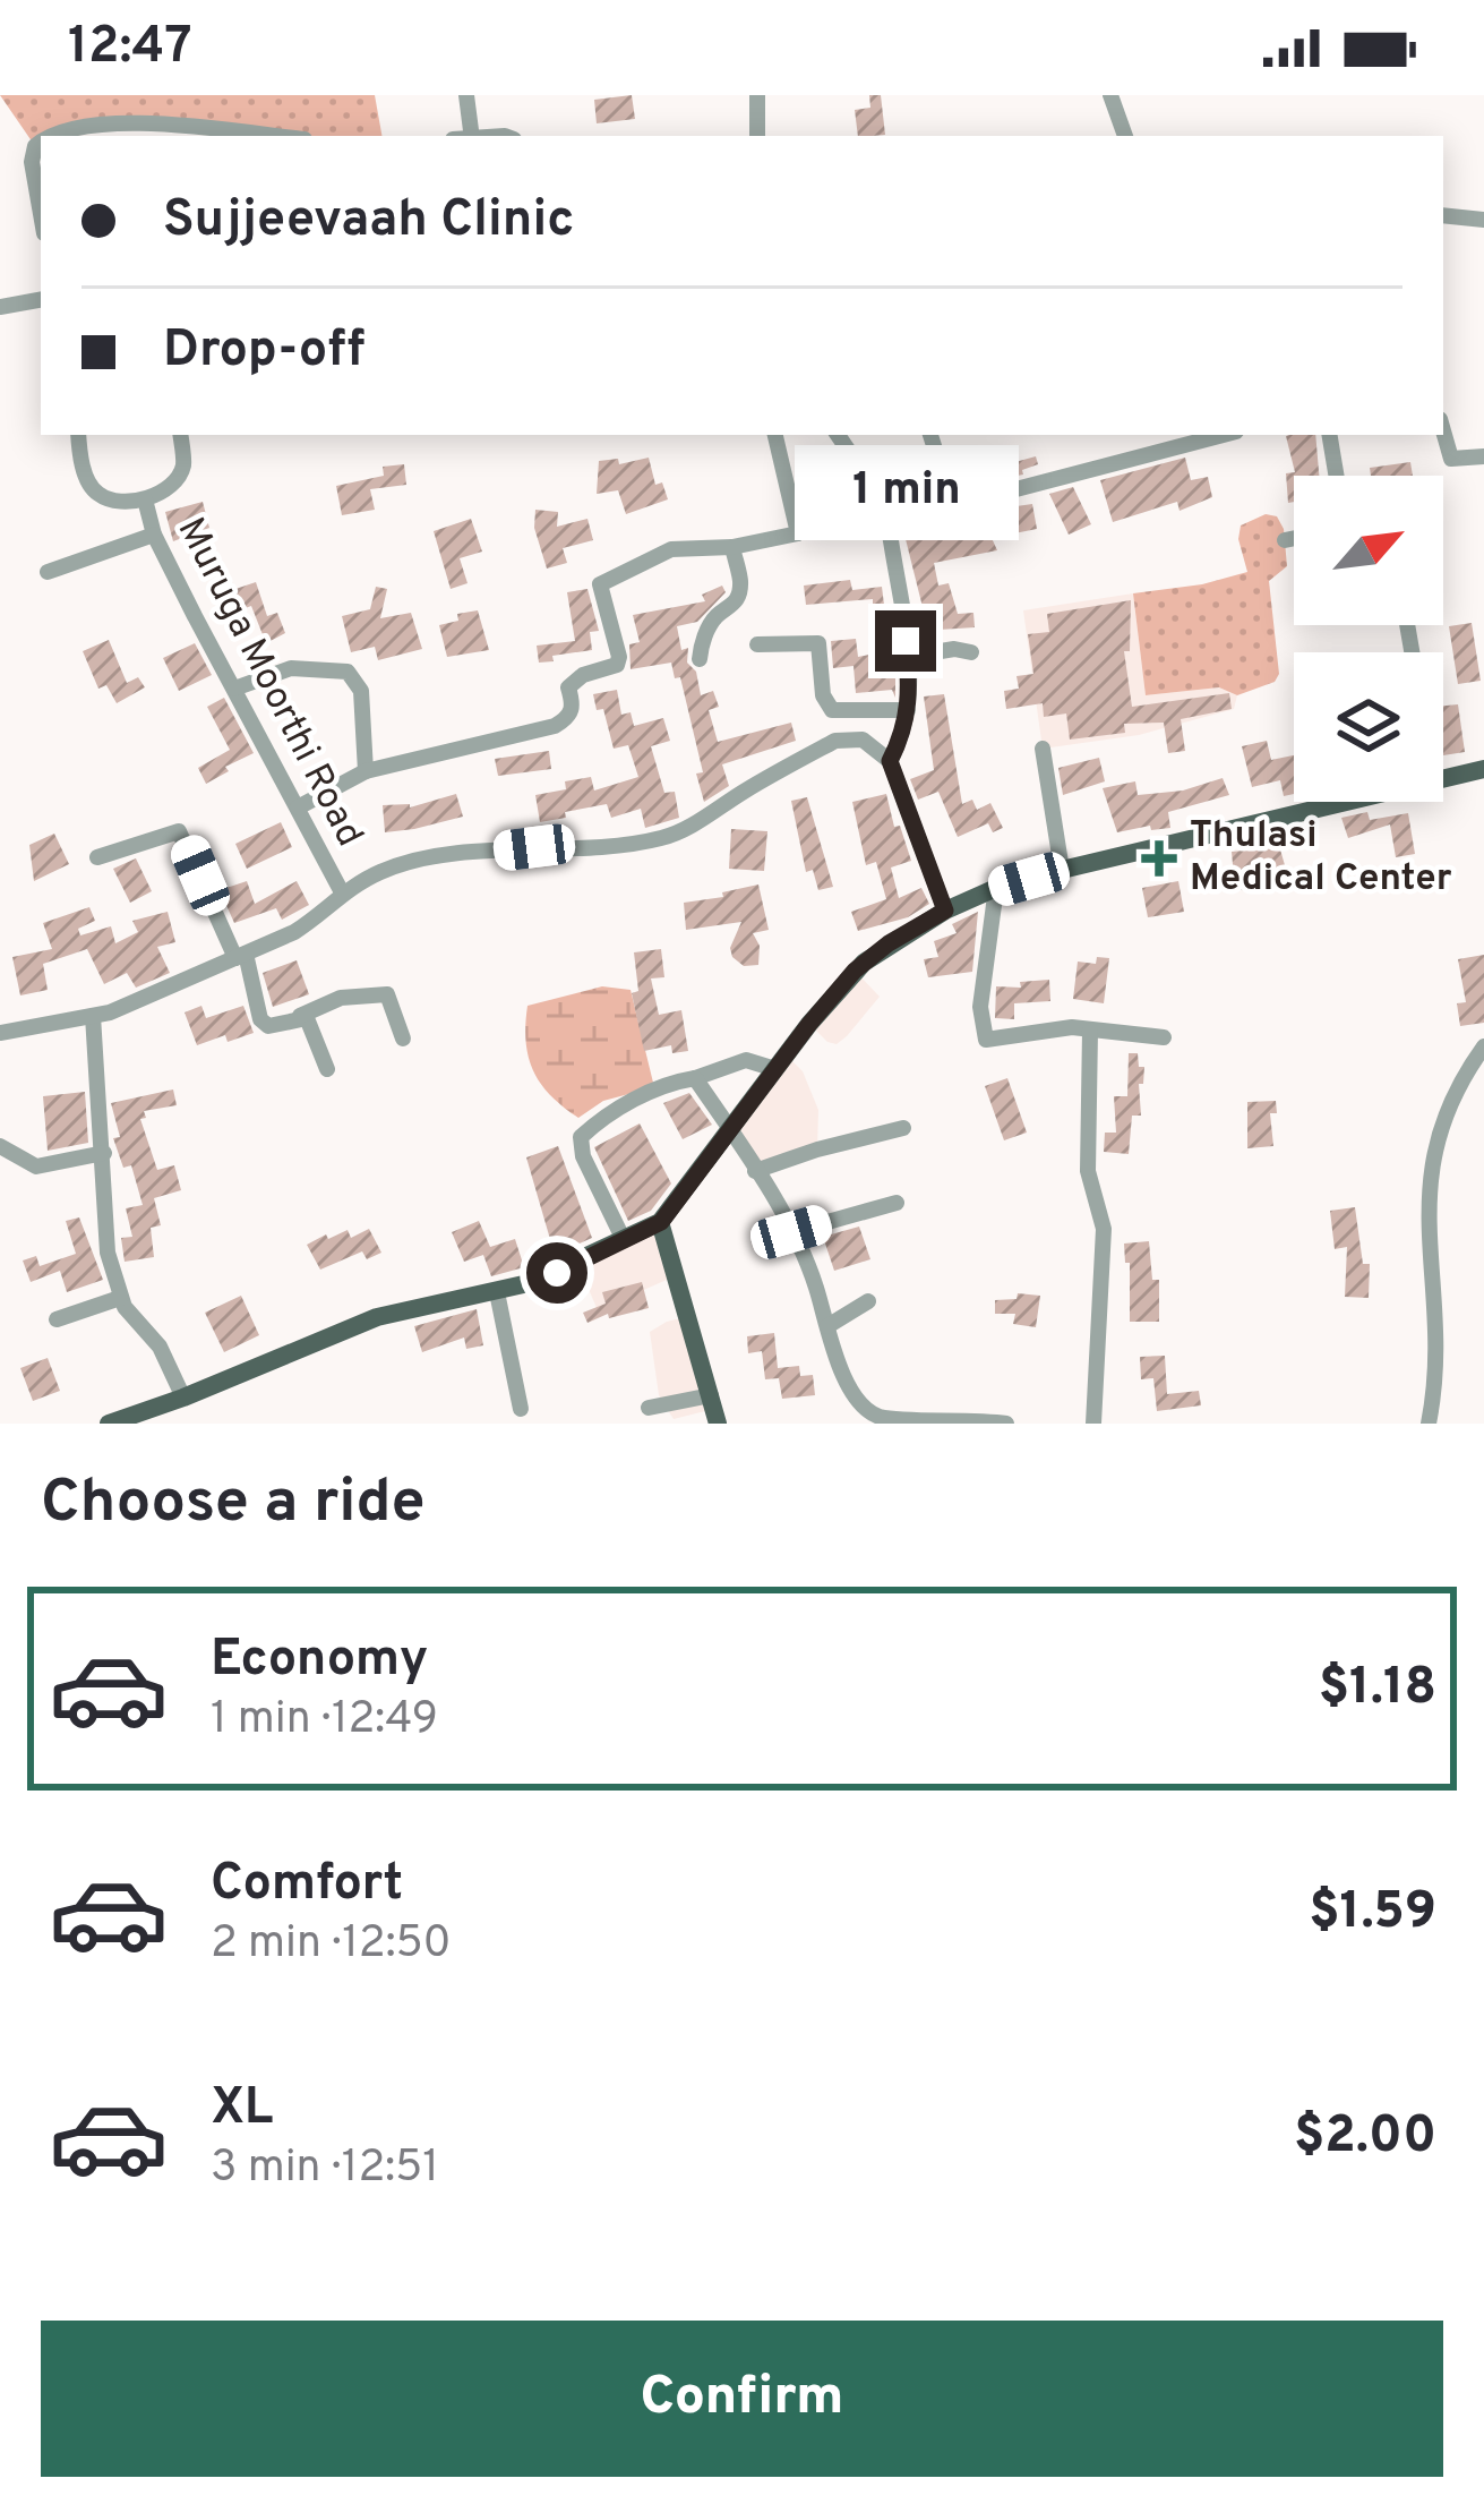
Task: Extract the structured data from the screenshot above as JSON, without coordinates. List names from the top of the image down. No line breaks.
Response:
{"streets":{"street":["Muruga Moorthi Road"]},"places":{"health":["Thulasi Medical Center"]},"north":"top right","page":{"status":"12:47","banner":["Sujjeevaah Clinic","Drop-off"],"bubble":"1 min","heading":"Choose a ride","list":[{"name":"Economy","note":"1 min · 12:49","value":"$1.18"},{"name":"Comfort","note":"2 min · 12:50","value":"$1.59"},{"name":"XL","note":"3 min · 12:51","value":"$2.00"}],"buttons":"Confirm"}}
